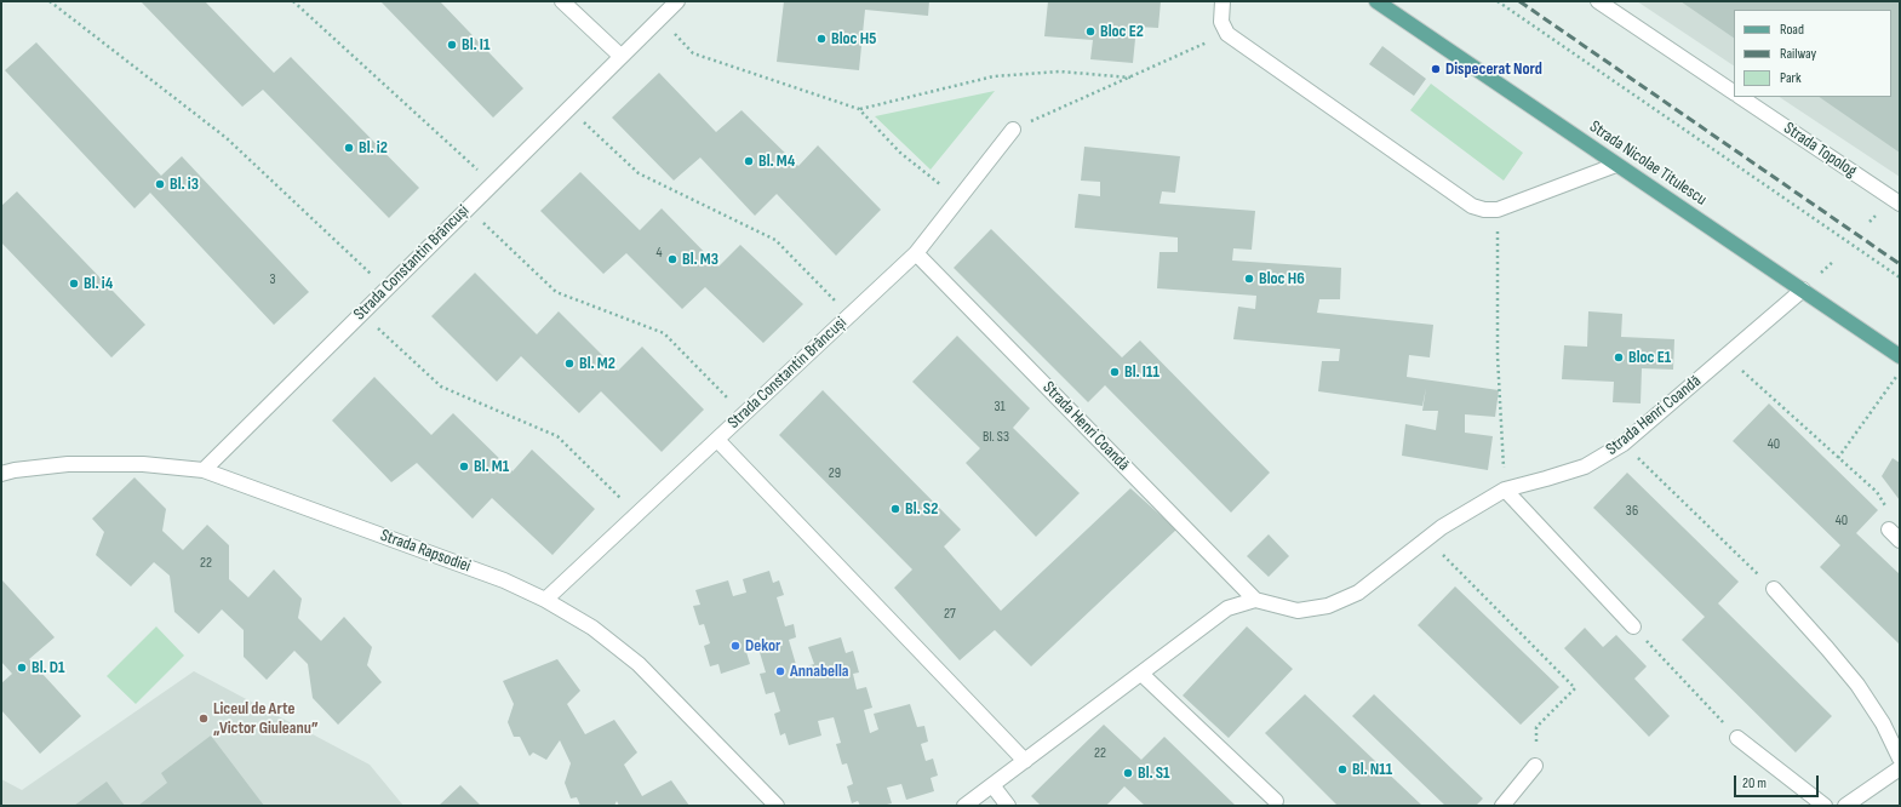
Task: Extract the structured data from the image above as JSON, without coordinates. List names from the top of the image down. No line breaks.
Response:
{"streets":{"main road":["Strada Nicolae Titulescu"],"street":["Strada Topolog","Strada Constantin Brâncuși","Strada Henri Coandă","Strada Rapsodiei"]},"crossings":[["Strada Nicolae Titulescu","Strada Henri Coandă"],["Strada Constantin Brâncuși","Strada Henri Coandă"],["Strada Constantin Brâncuși","Strada Rapsodiei"]],"places":["Bloc E2","Bloc H5","Bl. I1","Dispecerat Nord","Bl. i2","Bl. M4","Bl. i3","Bl. M3","Bloc H6","Bl. i4","Bloc E1","Bl. M2","Bl. I11","Bl. M1","Bl. S2","Dekor","Bl. D1","Annabella","Liceul de Arte „Victor Giuleanu”","Bl. N11","Bl. S1"],"house_numbers":["4","3","31","Bl. S3","40","29","36","40","22","27","22"],"legend":["Road","Railway","Park"],"scale_bar":"20 m"}
